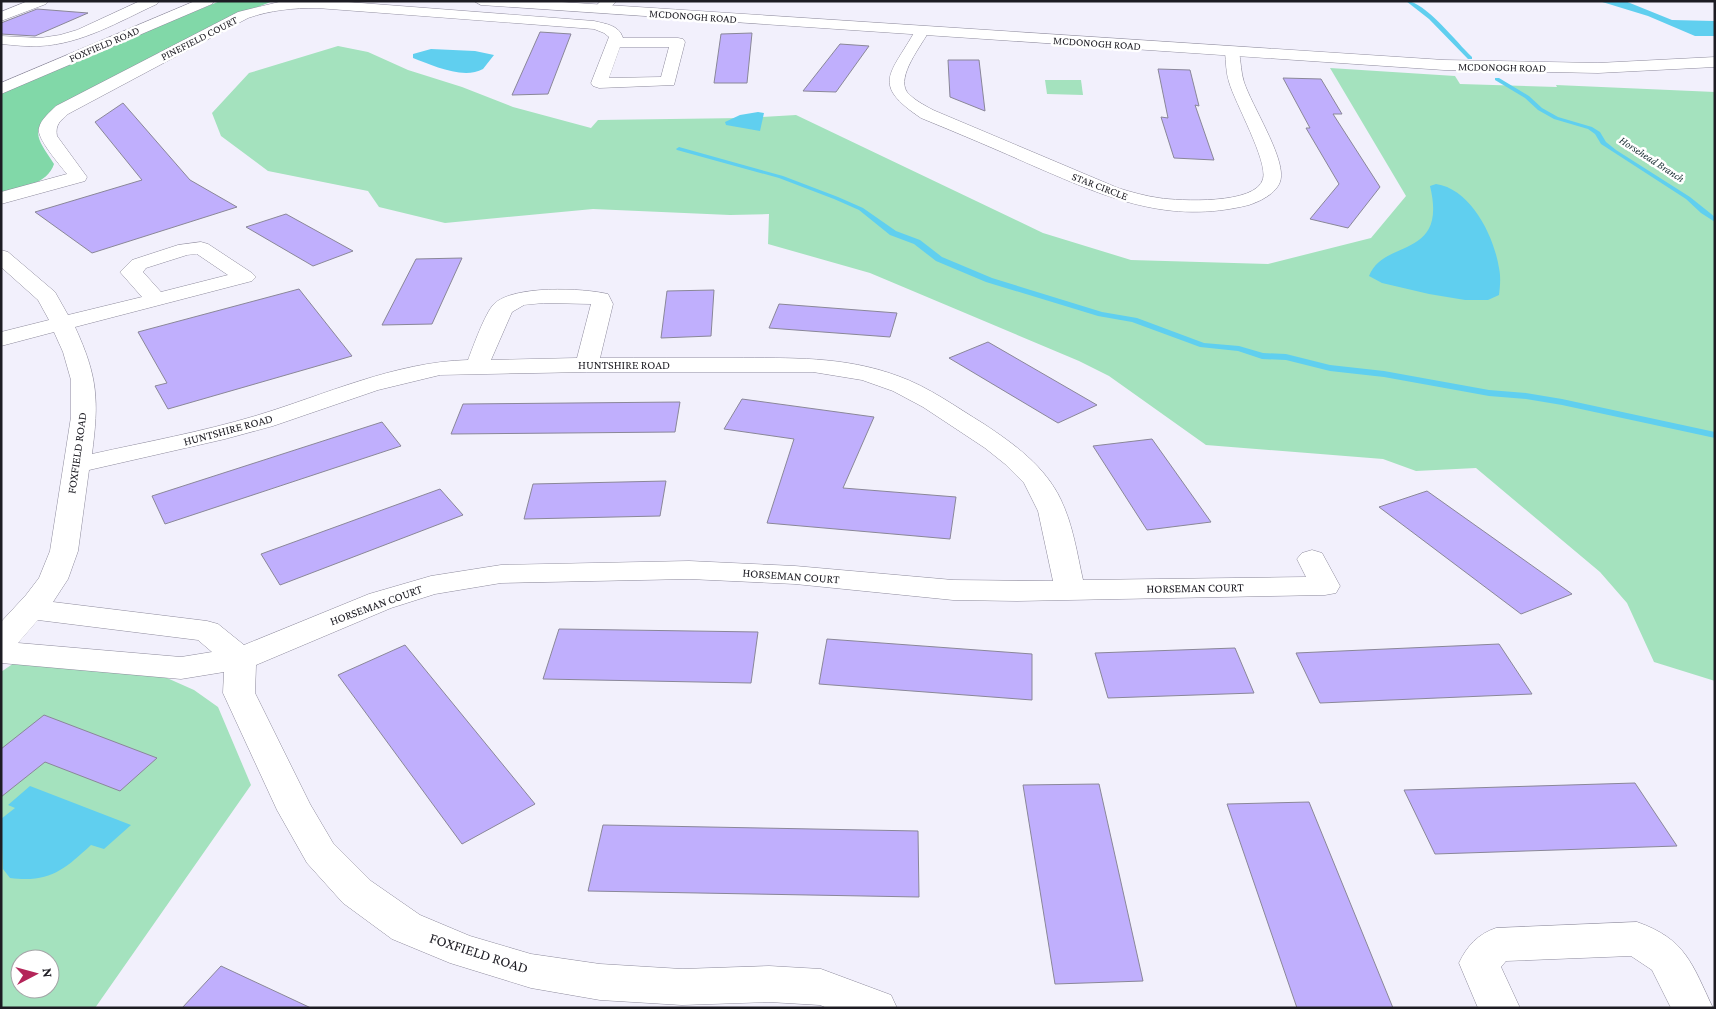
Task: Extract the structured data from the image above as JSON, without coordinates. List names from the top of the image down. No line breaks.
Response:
{"streets":{"street":["MCDONOGH ROAD","PINEFIELD COURT","FOXFIELD ROAD","STAR CIRCLE","HUNTSHIRE ROAD","HORSEMAN COURT"]},"crossings":[["MCDONOGH ROAD","STAR CIRCLE"],["FOXFIELD ROAD","HUNTSHIRE ROAD"],["FOXFIELD ROAD","HORSEMAN COURT"],["HUNTSHIRE ROAD","HORSEMAN COURT"]],"water":["Horsehead Branch"],"north":"right"}
